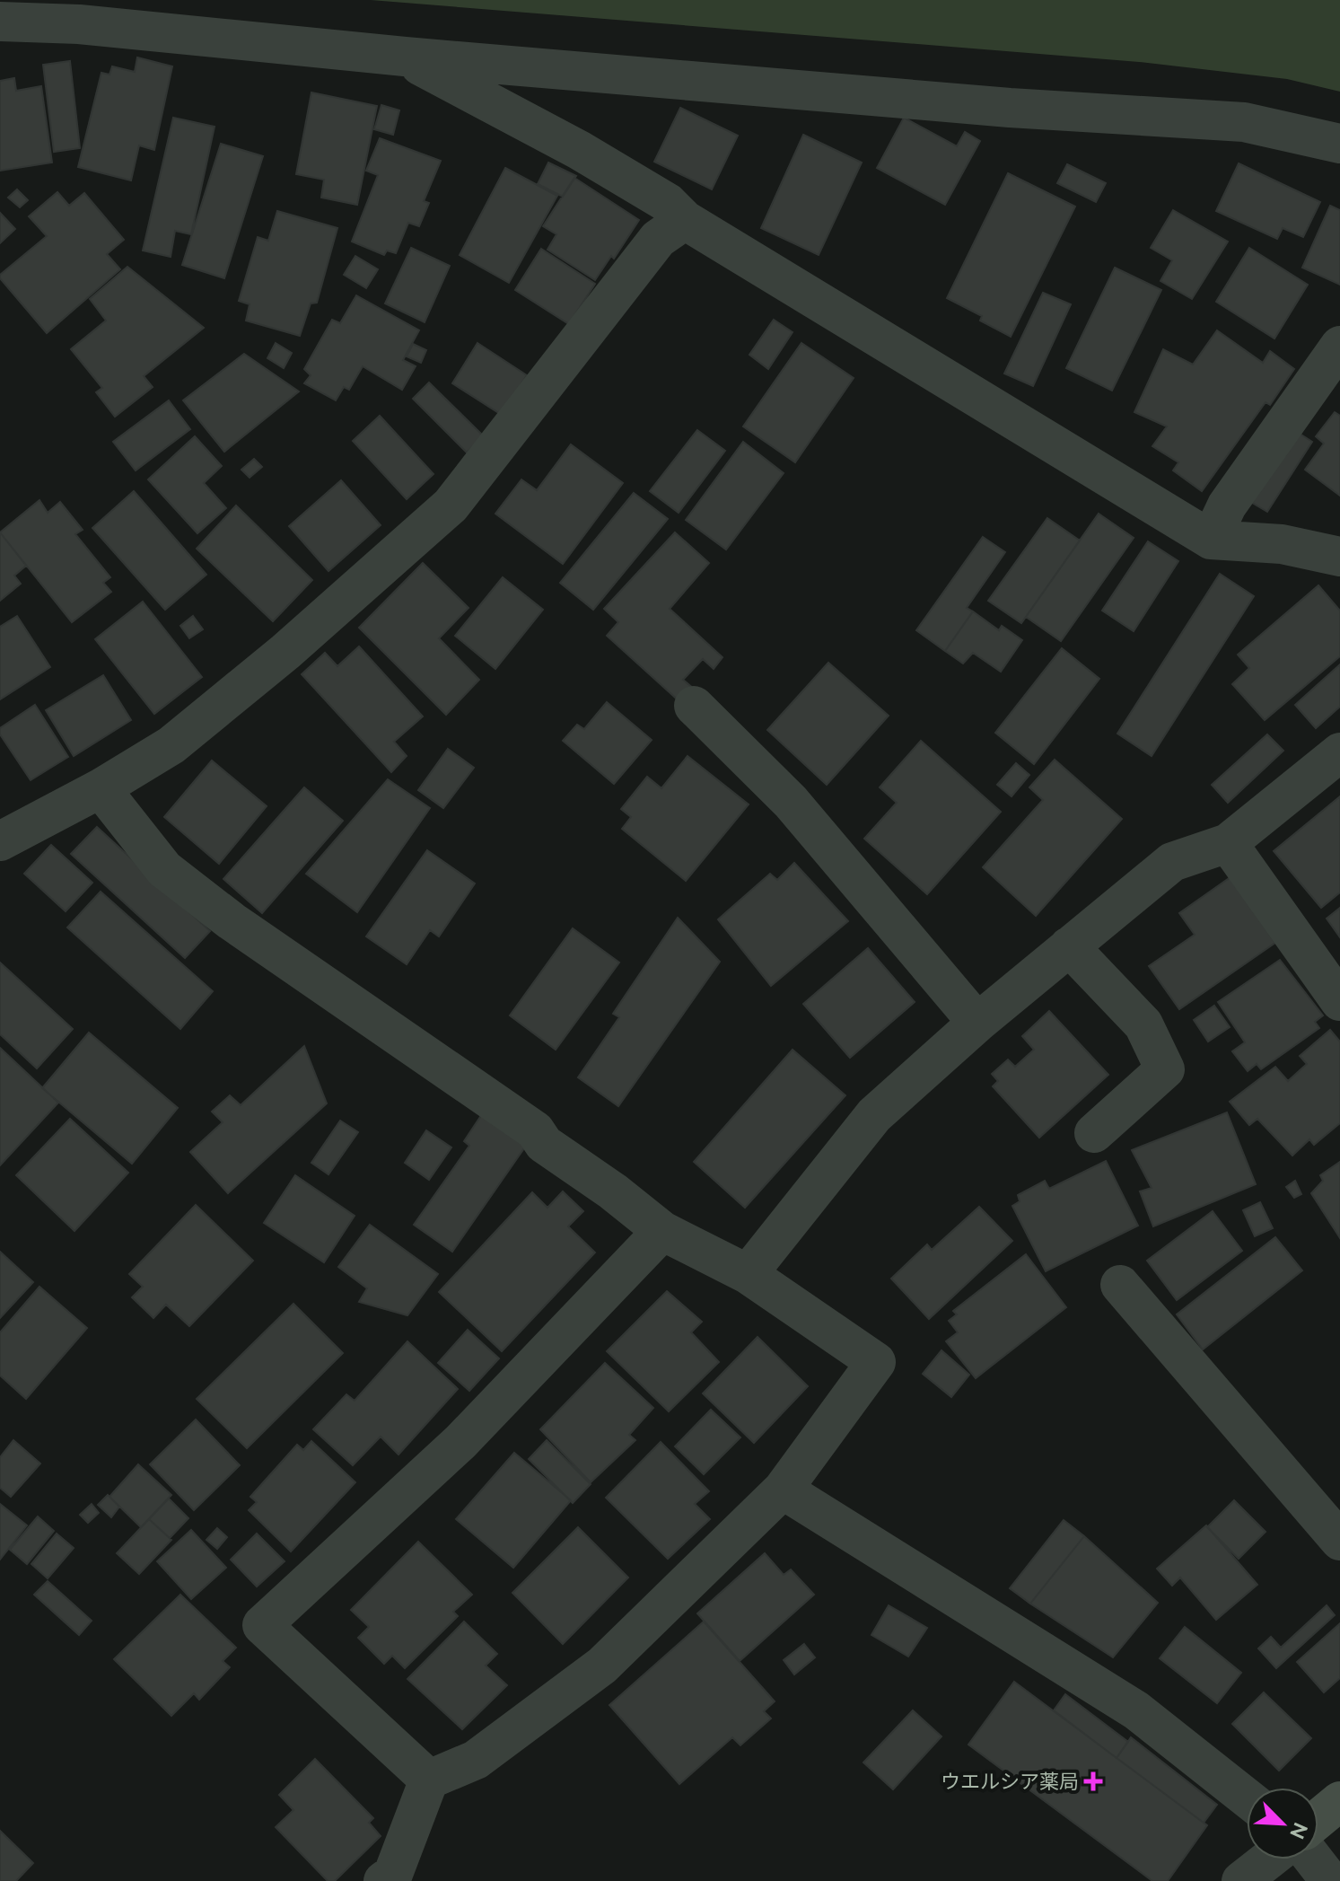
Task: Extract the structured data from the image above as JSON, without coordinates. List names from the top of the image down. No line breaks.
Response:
{"places":{"health":["ウエルシア薬局"]},"north":"bottom right"}
